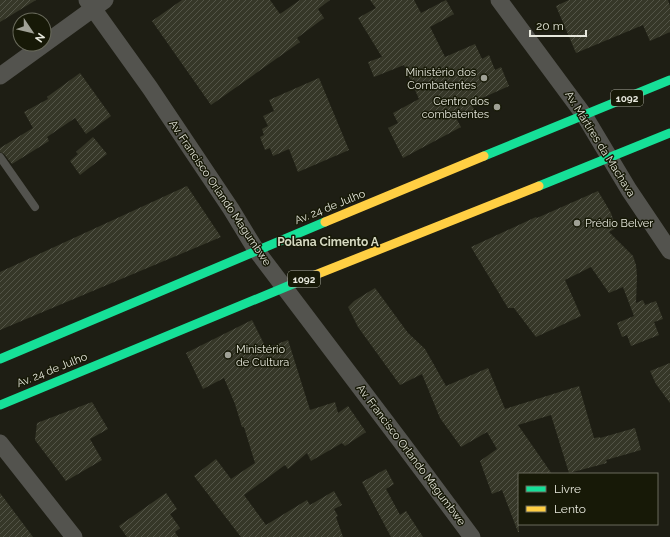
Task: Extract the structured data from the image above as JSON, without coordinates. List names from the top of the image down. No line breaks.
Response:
{"streets":{"main road":["1092","Av. 24 de Julho"],"street":["Av. Mártires da Machava","Av. Francisco Orlando Magumbwe"]},"crossings":[["Av. Mártires da Machava","Av. 24 de Julho"],["Av. Francisco Orlando Magumbwe","Av. 24 de Julho"]],"districts":["Polana Cimento A"],"places":["Ministério dos Combatentes","Centro dos combatentes","Prédio Belver","Ministério de Cultura"],"legend":["Livre","Lento"],"scale_bar":"20 m","north":"bottom right"}
